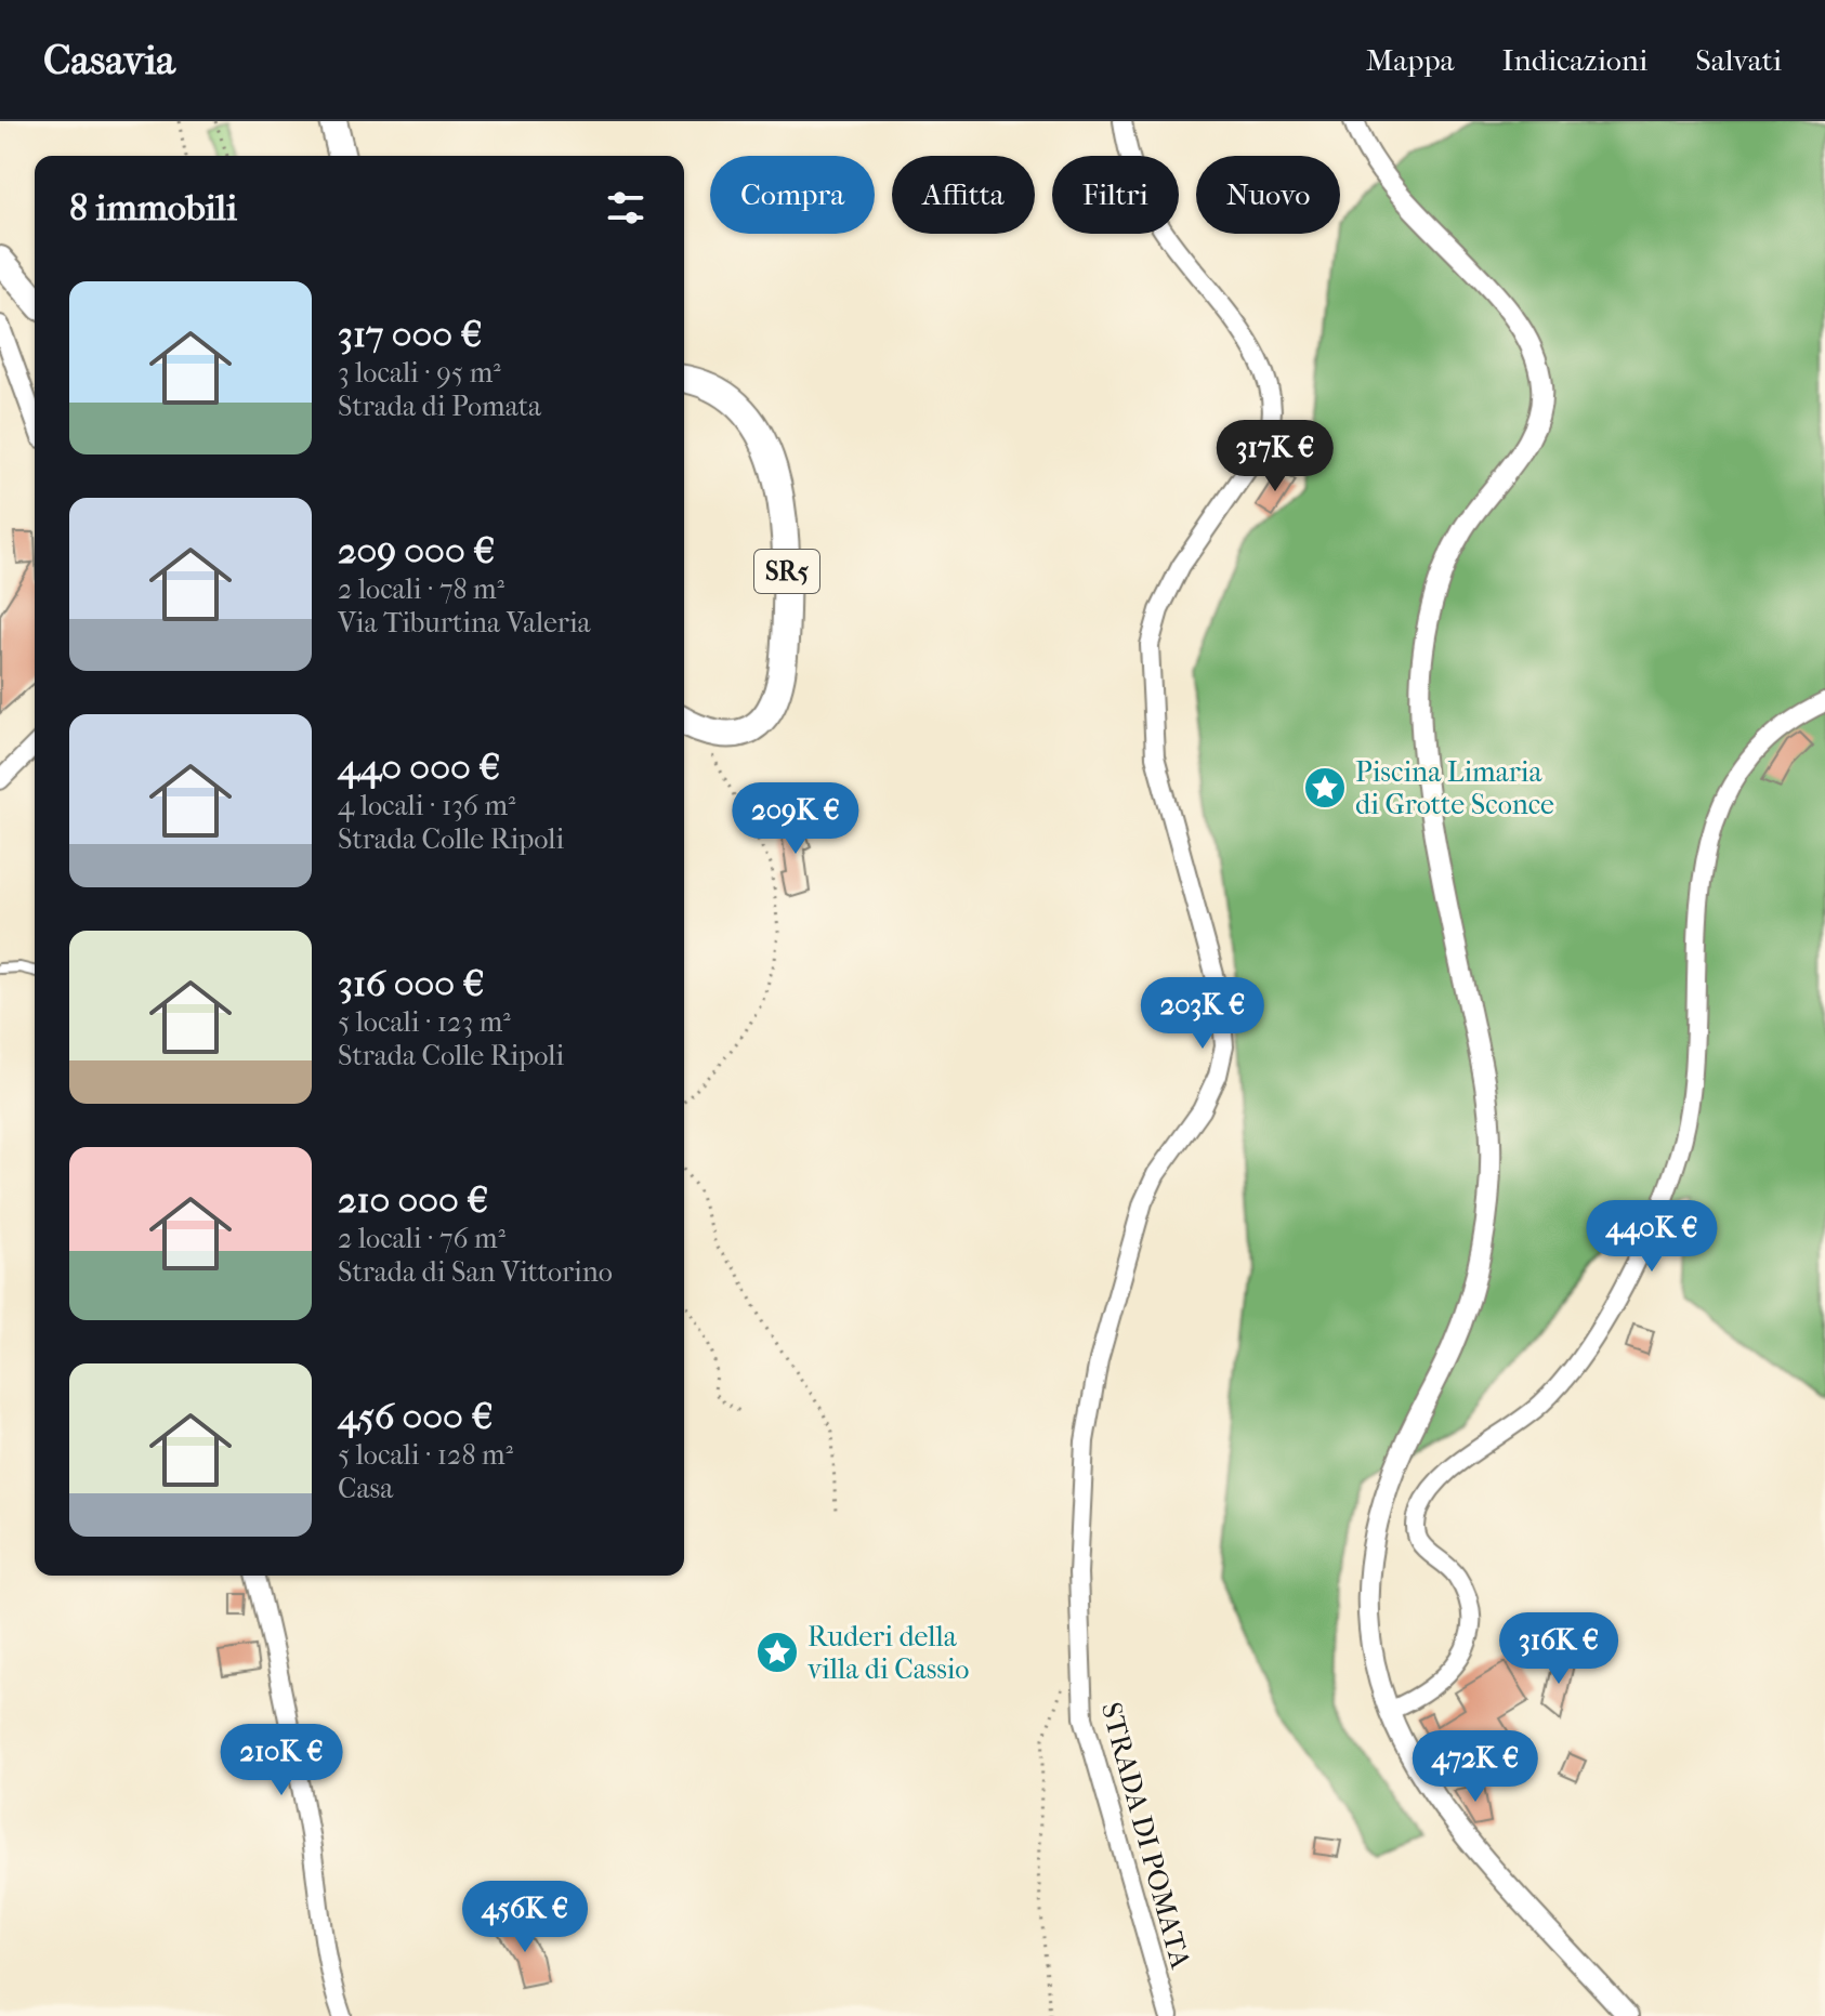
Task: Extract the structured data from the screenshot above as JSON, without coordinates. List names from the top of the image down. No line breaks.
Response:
{"streets":{"main road":["SR5"],"street":["STRADA DI POMATA"]},"places":{"place":["Piscina Limaria di Grotte Sconce","Ruderi della villa di Cassio"]},"page":{"header":"Casavia","nav":["Mappa","Indicazioni","Salvati"],"chip":["Compra","Affitta","Filtri","Nuovo"],"heading":"8 immobili","list":[{"name":"317 000 €","note":"3 locali · 95 m² · Strada di Pomata"},{"name":"209 000 €","note":"2 locali · 78 m² · Via Tiburtina Valeria"},{"name":"440 000 €","note":"4 locali · 136 m² · Strada Colle Ripoli"},{"name":"316 000 €","note":"5 locali · 123 m² · Strada Colle Ripoli"},{"name":"210 000 €","note":"2 locali · 76 m² · Strada di San Vittorino"},{"name":"456 000 €","note":"5 locali · 128 m² · Casa"}],"price":["317K €","209K €","203K €","440K €","316K €","210K €","472K €","456K €"]}}
